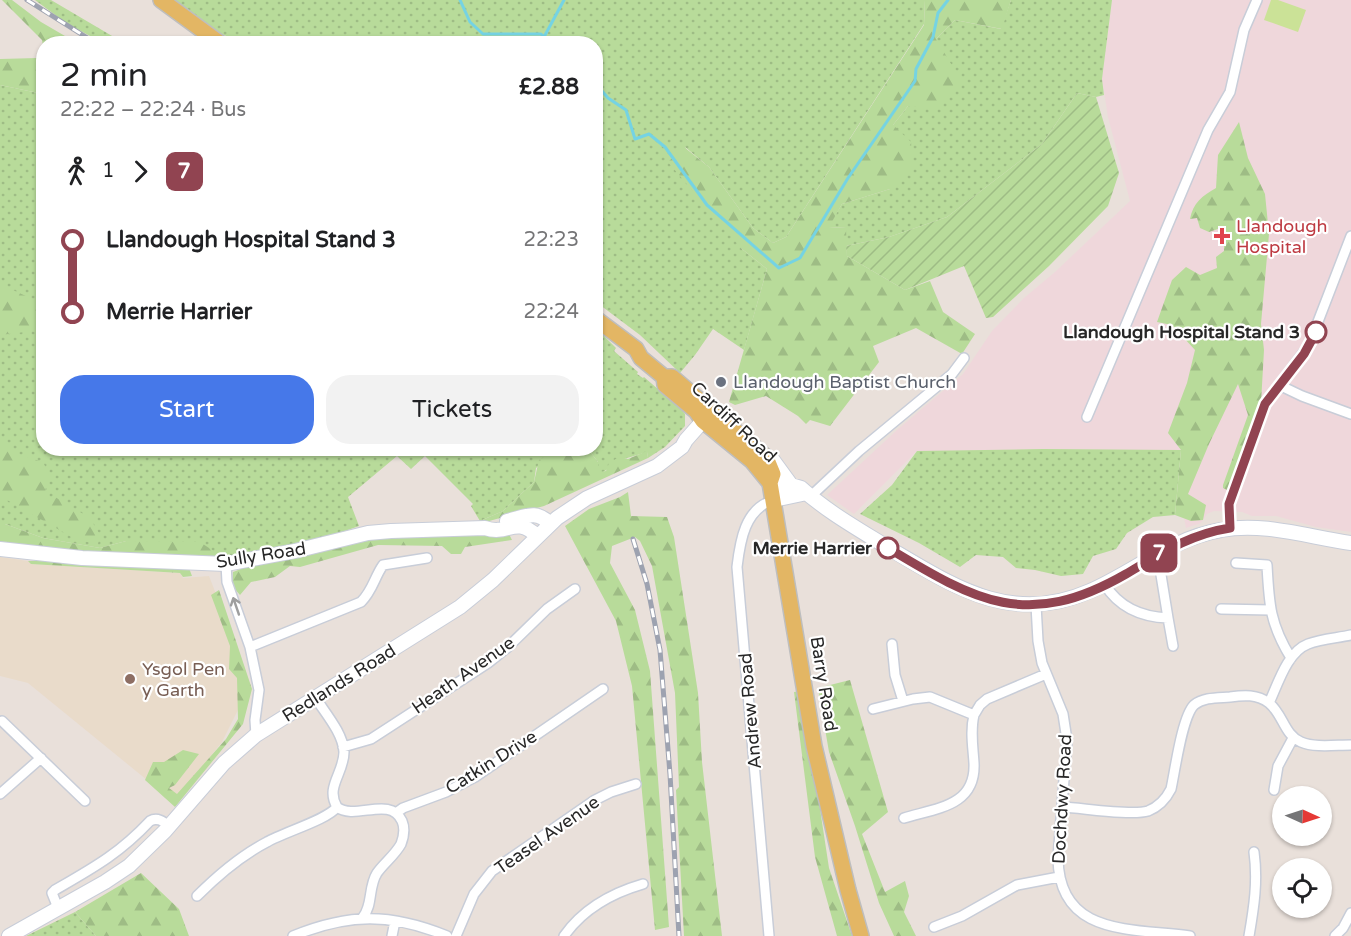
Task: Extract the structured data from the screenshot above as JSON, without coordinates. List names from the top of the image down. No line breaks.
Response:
{"streets":{"main road":["Cardiff Road","Sully Road","Redlands Road","Barry Road"],"street":["Heath Avenue","Andrew Road","Catkin Drive","Dochdwy Road","Teasel Avenue"]},"crossings":[["Cardiff Road","Redlands Road"],["Cardiff Road","Barry Road"],["Cardiff Road","Andrew Road"],["Sully Road","Redlands Road"],["Barry Road","Andrew Road"]],"places":{"health":["Llandough Hospital"],"other":["Llandough Hospital Stand 3","Llandough Baptist Church","Merrie Harrier","Ysgol Pen y Garth"]},"lines":["bus line 7"],"north":"right","page":{"on_map":"7","heading":["2 min","22:22 – 22:24 · Bus","£2.88"],"legs":["1","7"],"list":[{"name":"Llandough Hospital Stand 3","value":"22:23"},{"name":"Merrie Harrier","value":"22:24"}],"buttons":["Start","Tickets"]}}
